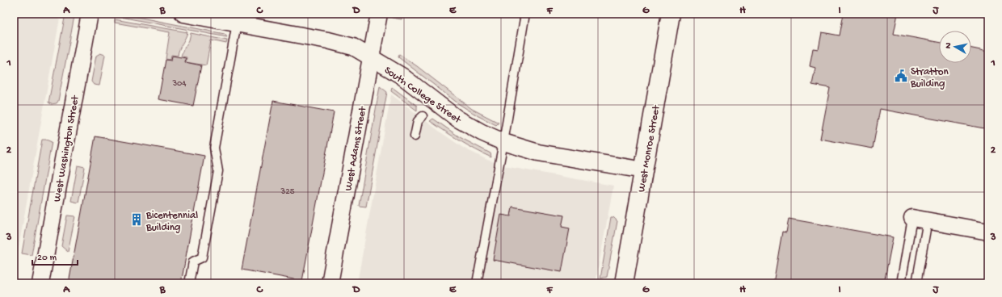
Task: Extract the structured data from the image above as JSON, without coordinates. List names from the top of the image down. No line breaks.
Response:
{"streets":{"street":["South College Street","West Washington Street","West Adams Street","West Monroe Street"]},"crossings":[["South College Street","West Adams Street"],["South College Street","West Monroe Street"]],"places":{"public building":["Stratton Building"],"building":["Bicentennial Building"]},"house_numbers":["304","325"],"scale_bar":"20 m","north":"left","grid":{"columns":["A","B","C","D","E","F","G","H","I","J"],"rows":["1","2","3"]}}
